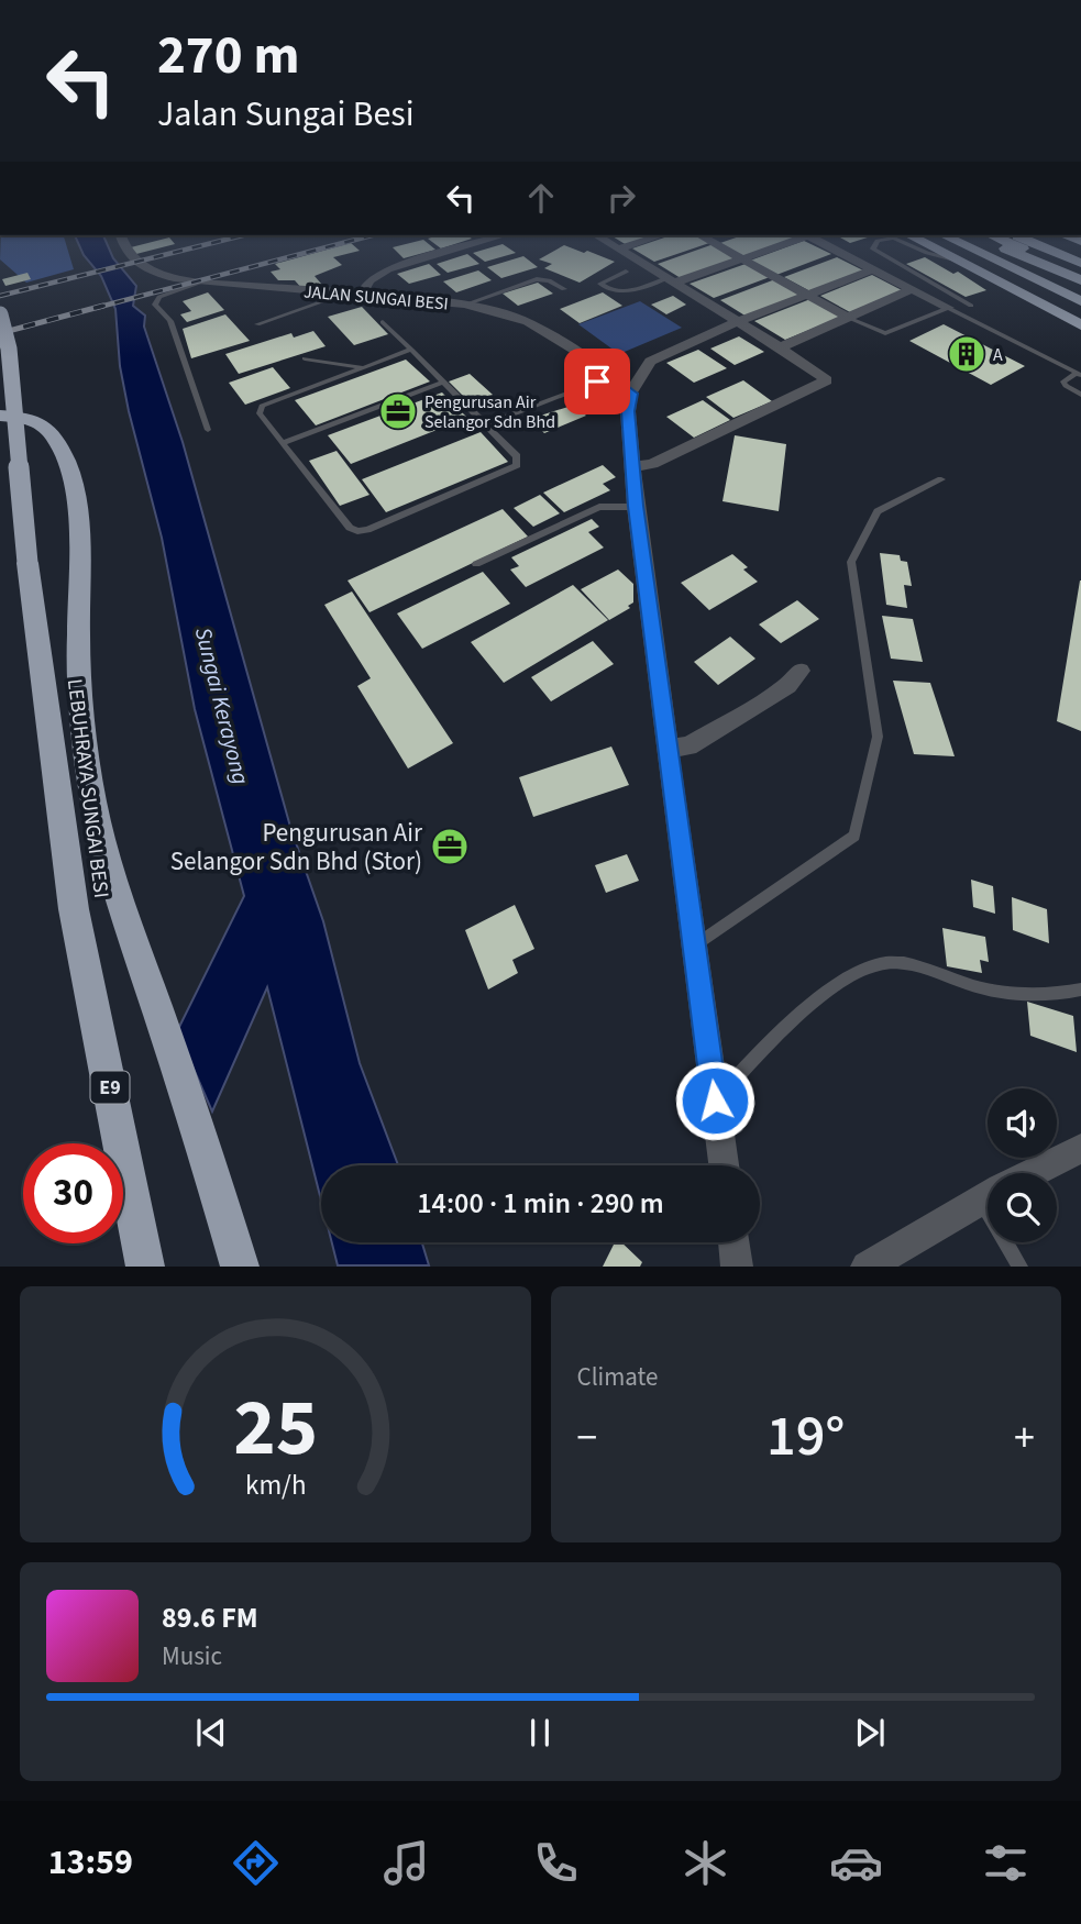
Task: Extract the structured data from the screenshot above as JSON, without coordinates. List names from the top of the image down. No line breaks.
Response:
{"streets":{"highway":["LEBUHRAYA SUNGAI BESI","E9"],"street":["JALAN SUNGAI BESI"]},"water":["Sungai Kerayong"],"places":{"building":["A"],"office":["Pengurusan Air Selangor Sdn Bhd","Pengurusan Air Selangor Sdn Bhd (Stor)"]},"page":{"turn":["270 m","Jalan Sungai Besi"],"limit":"30","trip":"14:00 · 1 min · 290 m","tile":"Climate","heat":["−","19°","+"],"song":["89.6 FM","Music"],"tabs":"13:59","gauge":["25","km/h"]}}
